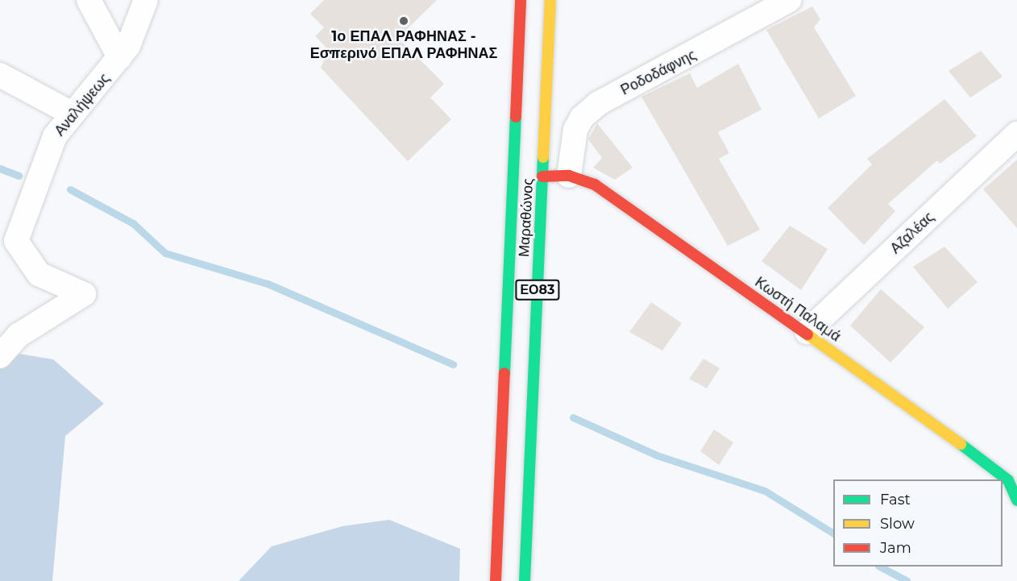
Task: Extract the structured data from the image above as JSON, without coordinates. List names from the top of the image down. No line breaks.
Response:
{"streets":{"main road":["Μαραθώνος","ΕΟ83","Κωστή Παλαμά"],"street":["Ροδοδάφνης","Αναλήψεως","Αζαλέας"]},"crossings":[["Ροδοδάφνης","Κωστή Παλαμά"],["Μαραθώνος","Κωστή Παλαμά"],["Αζαλέας","Κωστή Παλαμά"]],"places":["1ο ΕΠΑΛ ΡΑΦΗΝΑΣ - Εσπερινό ΕΠΑΛ ΡΑΦΗΝΑΣ"],"legend":["Fast","Slow","Jam"]}
